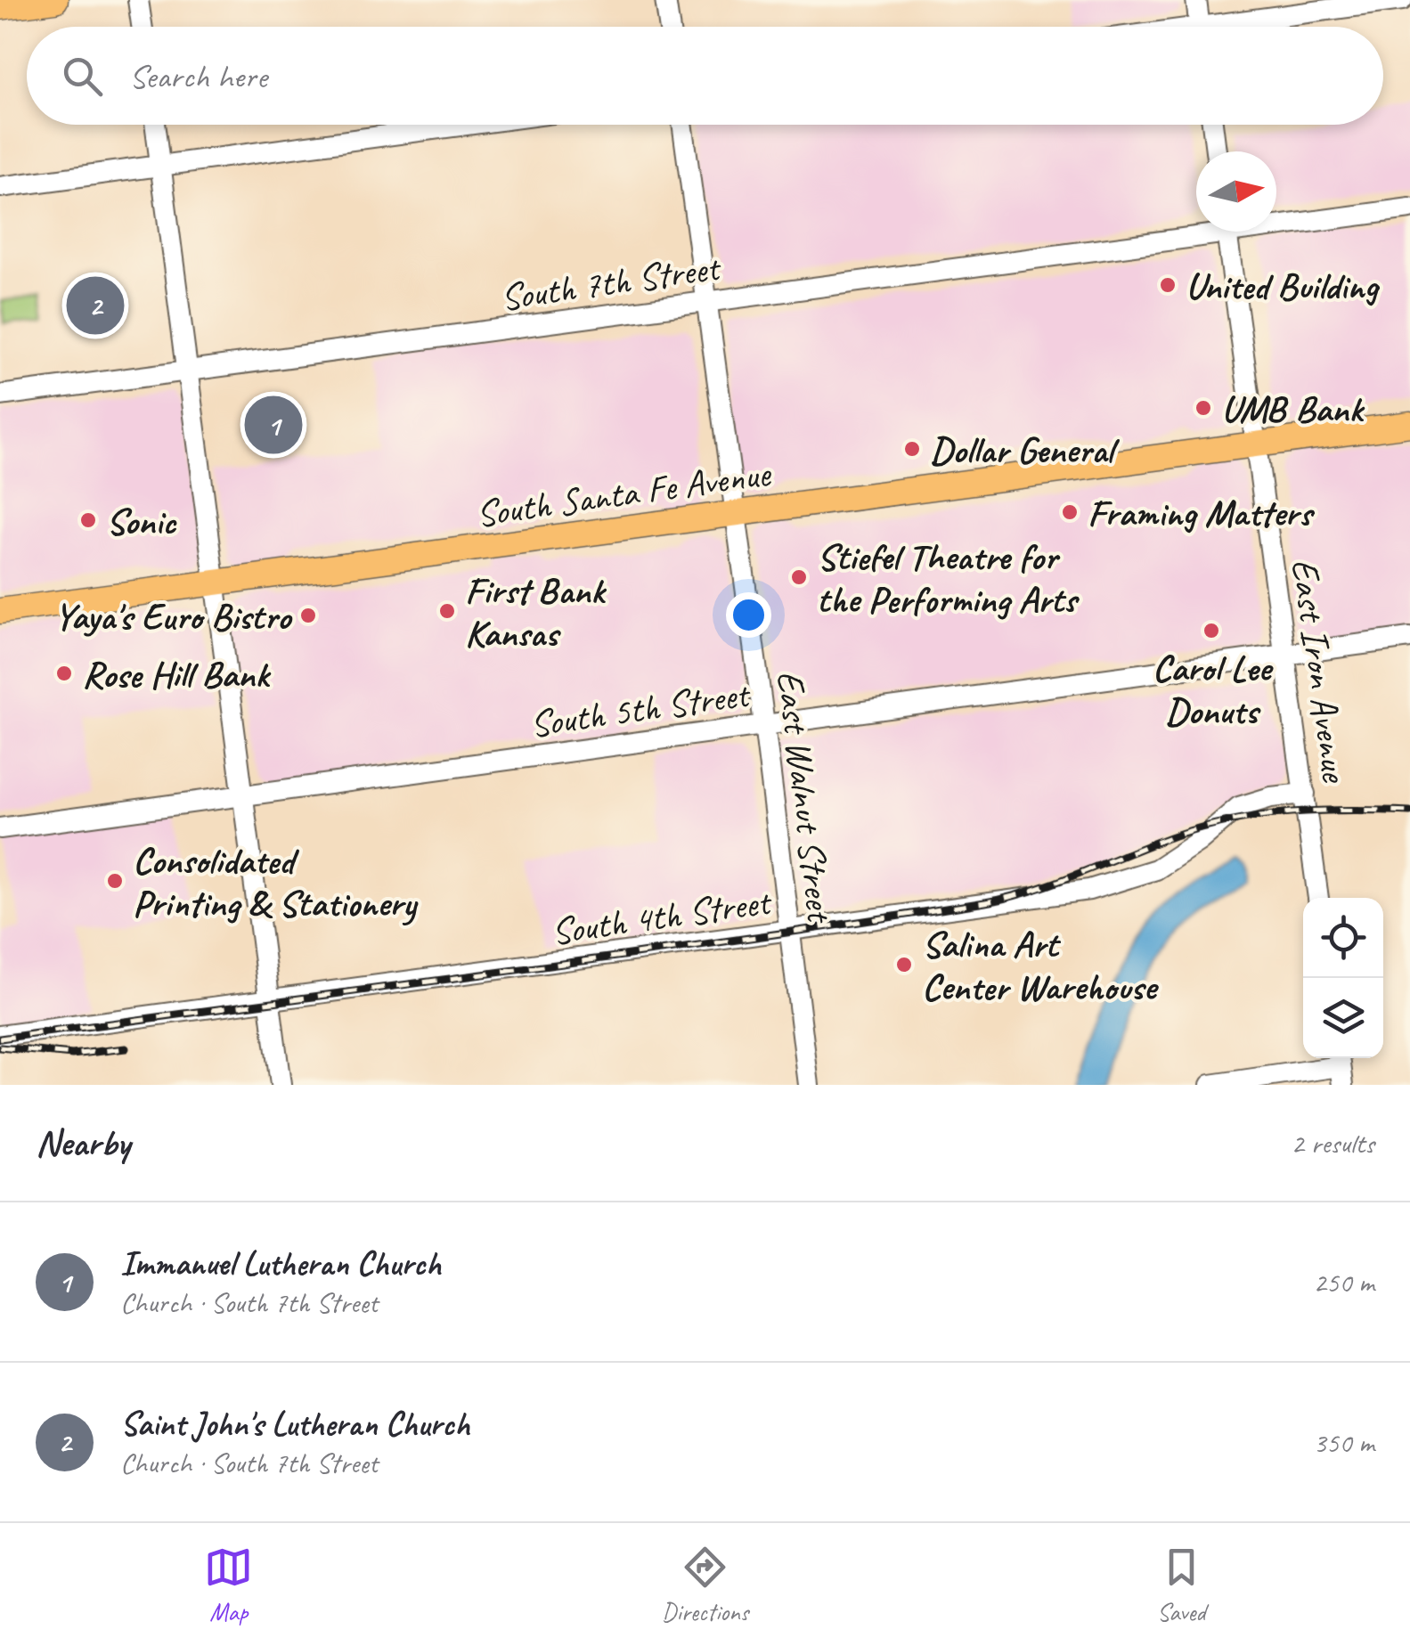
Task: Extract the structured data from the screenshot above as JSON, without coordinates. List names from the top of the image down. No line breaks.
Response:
{"streets":{"main road":["South Santa Fe Avenue"],"street":["South 7th Street","East Iron Avenue","South 5th Street","East Walnut Street","South 4th Street"]},"crossings":[["South 7th Street","East Walnut Street"],["South Santa Fe Avenue","East Iron Avenue"],["South Santa Fe Avenue","East Walnut Street"],["East Iron Avenue","South 5th Street"],["East Iron Avenue","South 4th Street"],["South 5th Street","East Walnut Street"],["East Walnut Street","South 4th Street"]],"places":["United Building","UMB Bank","Dollar General","Framing Matters","Sonic","Stiefel Theatre for the Performing Arts","First Bank Kansas","Yaya's Euro Bistro","Carol Lee Donuts","Rose Hill Bank","Consolidated Printing & Stationery","Salina Art Center Warehouse"],"north":"right","page":{"search":"Search here","pins":["2","1"],"heading":["Nearby","2 results"],"list":[{"mark":"1","name":"Immanuel Lutheran Church","note":"Church · South 7th Street","value":"250 m"},{"mark":"2","name":"Saint John's Lutheran Church","note":"Church · South 7th Street","value":"350 m"}],"nav":["Map","Directions","Saved"]}}
